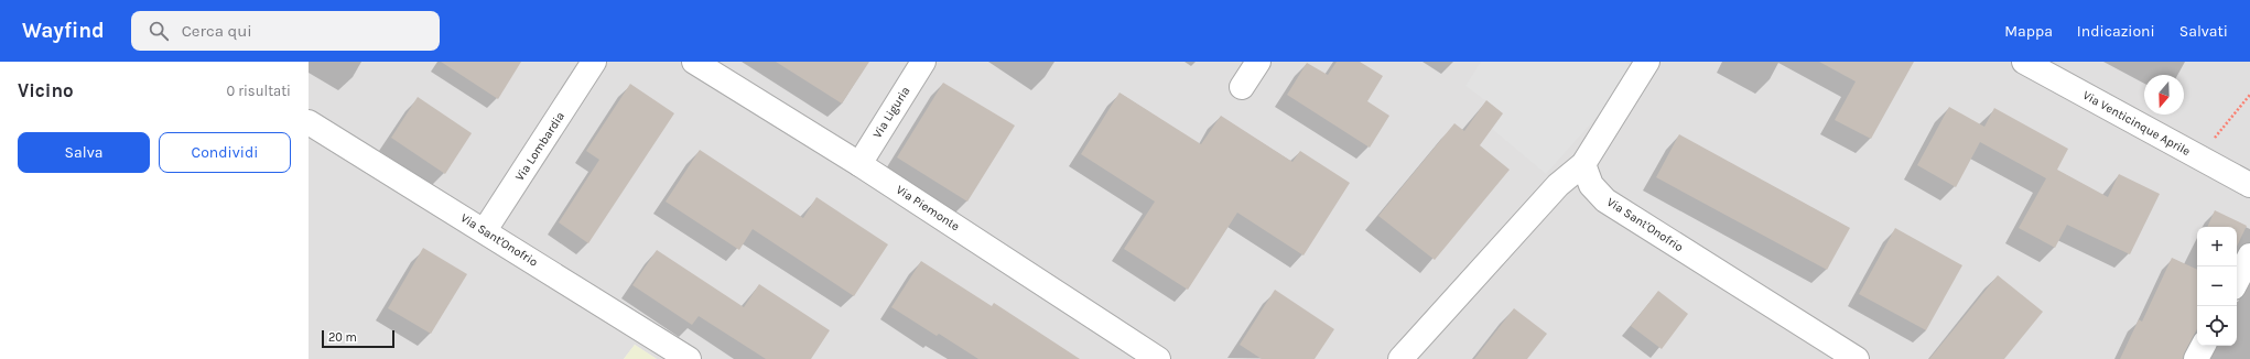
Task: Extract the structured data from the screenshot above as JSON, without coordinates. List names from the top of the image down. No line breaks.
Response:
{"streets":{"street":["Via Liguria","Via Venticinque Aprile","Via Lombardia","Via Piemonte","Via Sant'Onofrio"]},"crossings":[["Via Liguria","Via Piemonte"],["Via Lombardia","Via Sant'Onofrio"]],"scale_bar":"20 m","north":"bottom","page":{"header":"Wayfind","search":"Cerca qui","nav":["Mappa","Indicazioni","Salvati"],"heading":["Vicino","0 risultati"],"buttons":["Salva","Condividi"],"map_buttons":["+","−"],"scale":"20 m"}}
